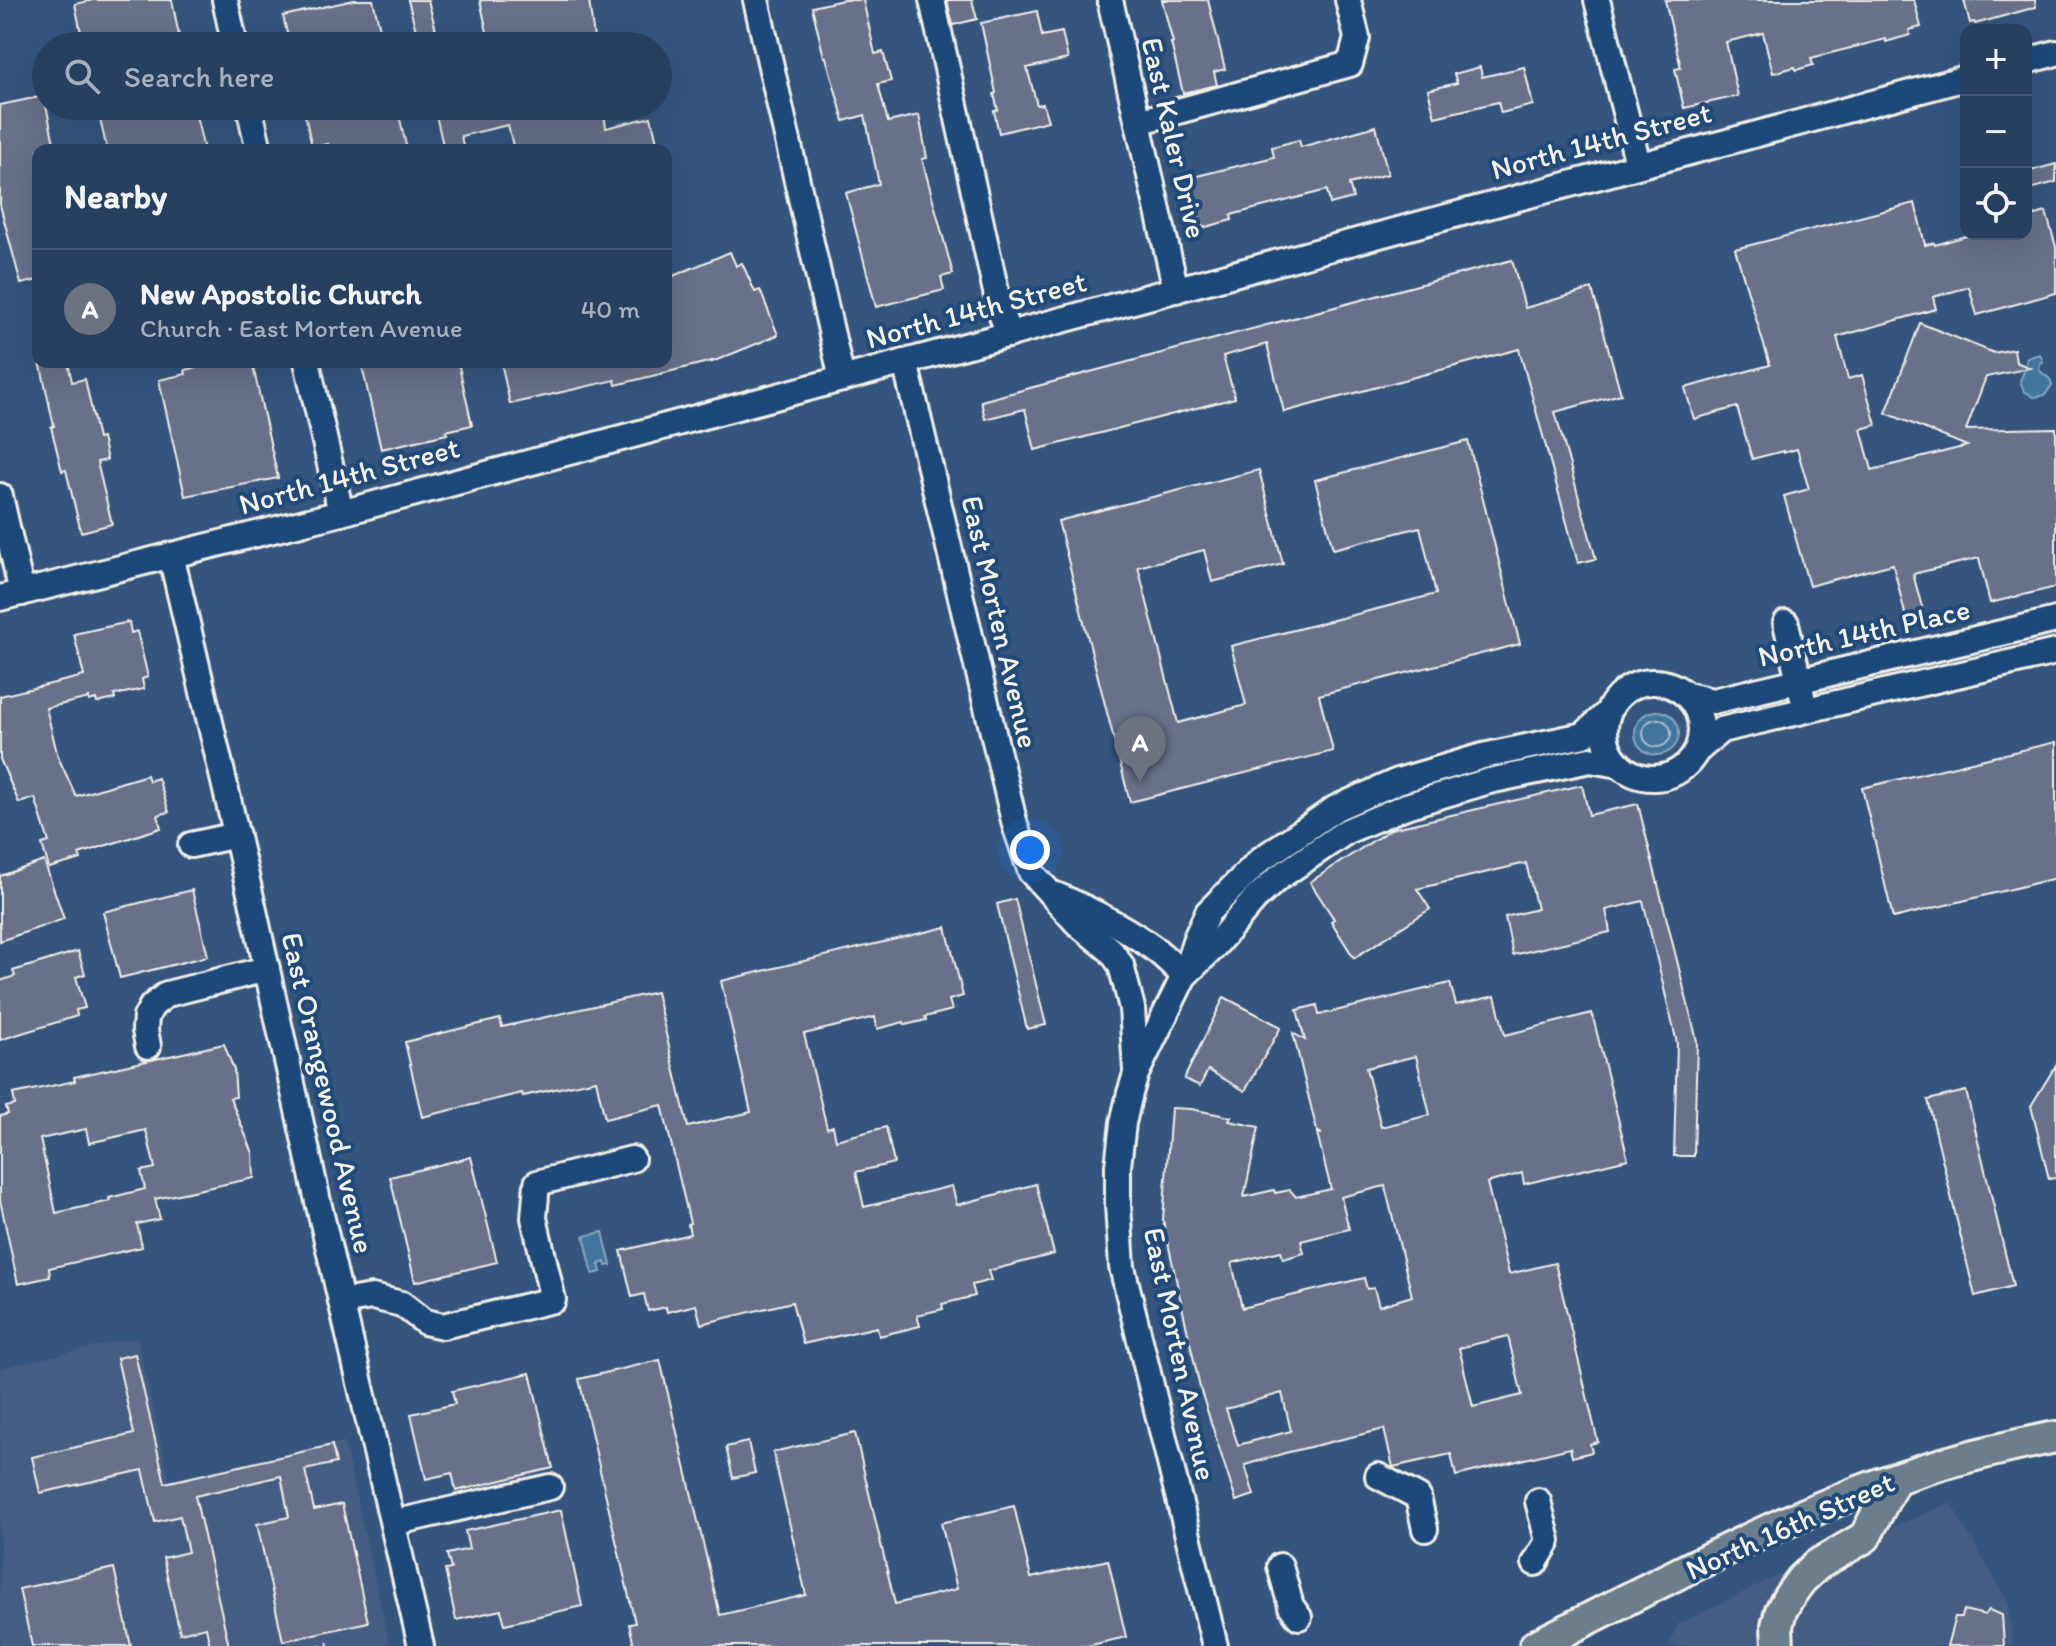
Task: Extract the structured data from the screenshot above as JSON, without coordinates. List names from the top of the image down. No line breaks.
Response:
{"streets":{"main road":["North 16th Street"],"street":["East Kaler Drive","North 14th Street","East Morten Avenue","North 14th Place","East Orangewood Avenue"]},"crossings":[["East Kaler Drive","North 14th Street"],["North 14th Street","East Morten Avenue"],["North 14th Street","East Orangewood Avenue"],["East Morten Avenue","North 14th Place"]],"page":{"map_buttons":["+","−"],"search":"Search here","heading":"Nearby","list":[{"mark":"A","name":"New Apostolic Church","note":"Church · East Morten Avenue","value":"40 m"}],"pins":"A"}}
